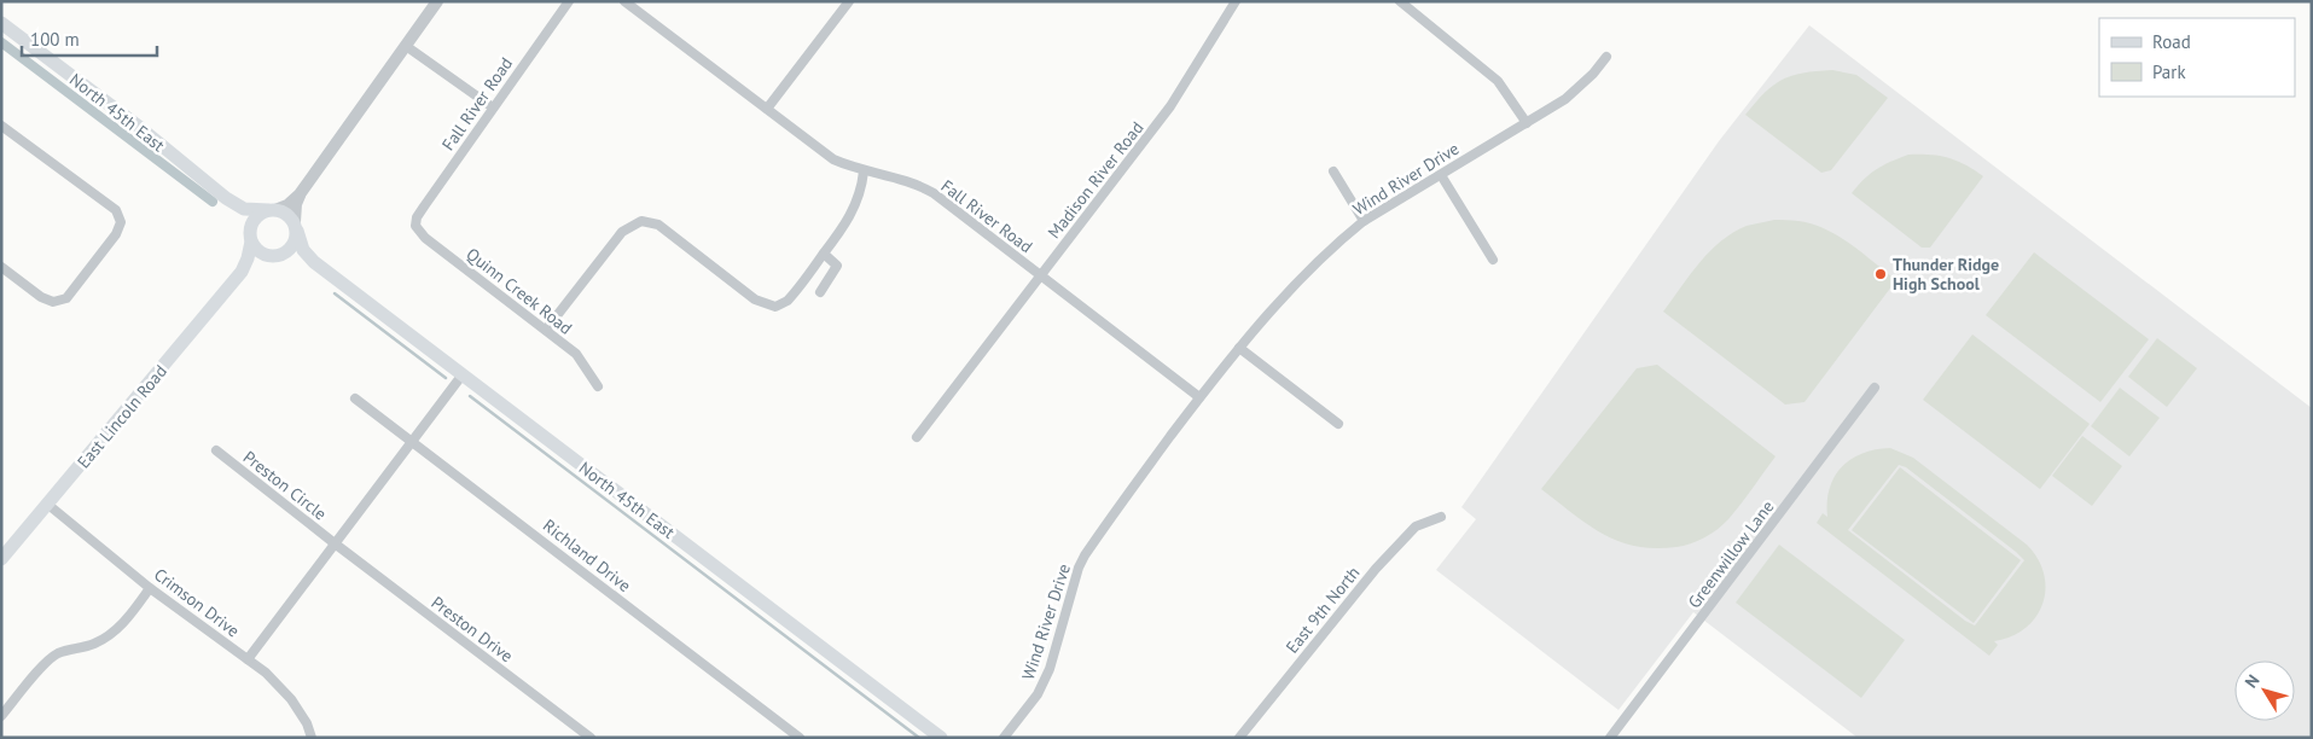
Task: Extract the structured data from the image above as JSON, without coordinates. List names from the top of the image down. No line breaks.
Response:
{"streets":{"main road":["North 45th East","East Lincoln Road"],"street":["Fall River Road","Wind River Drive","Madison River Road","Quinn Creek Road","Preston Circle","Greenwillow Lane","Richland Drive","Crimson Drive","East 9th North","Preston Drive"]},"crossings":[["Fall River Road","Wind River Drive"],["Fall River Road","Madison River Road"],["Fall River Road","Quinn Creek Road"],["North 45th East","East Lincoln Road"],["East Lincoln Road","Crimson Drive"],["Preston Circle","Preston Drive"]],"places":["Thunder Ridge High School"],"legend":["Road","Park"],"scale_bar":"100 m","north":"top left"}
